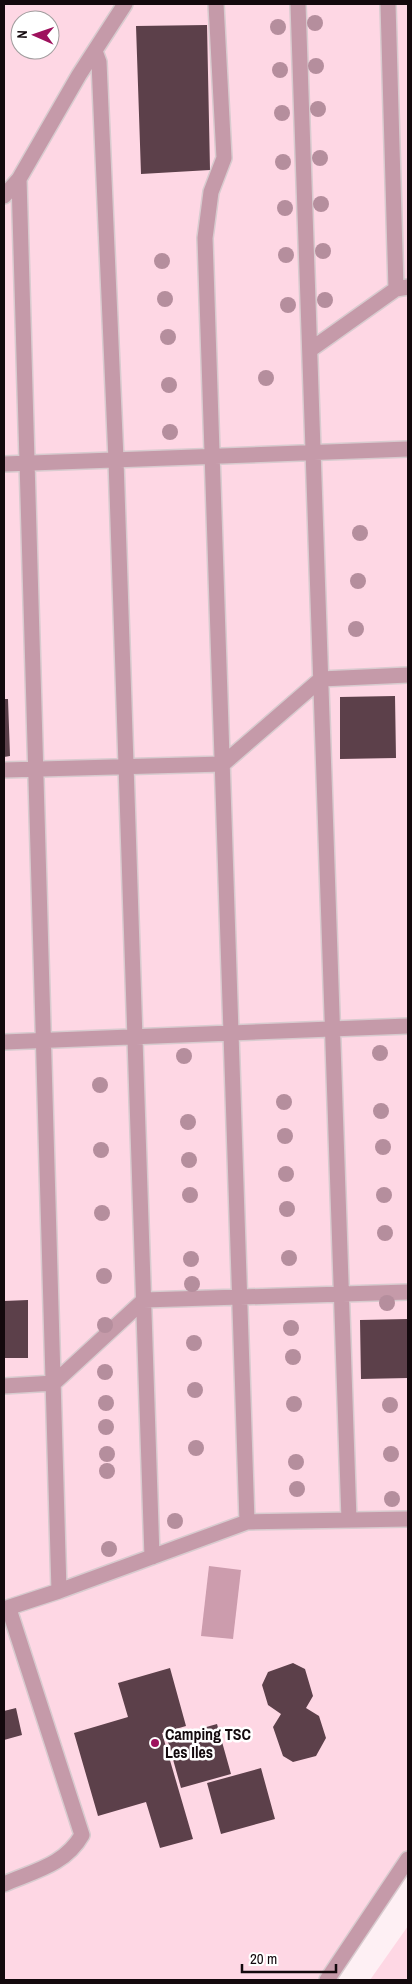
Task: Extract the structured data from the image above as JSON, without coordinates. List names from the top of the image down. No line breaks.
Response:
{"places":["Camping TSC Les Iles"],"scale_bar":"20 m","north":"left"}
